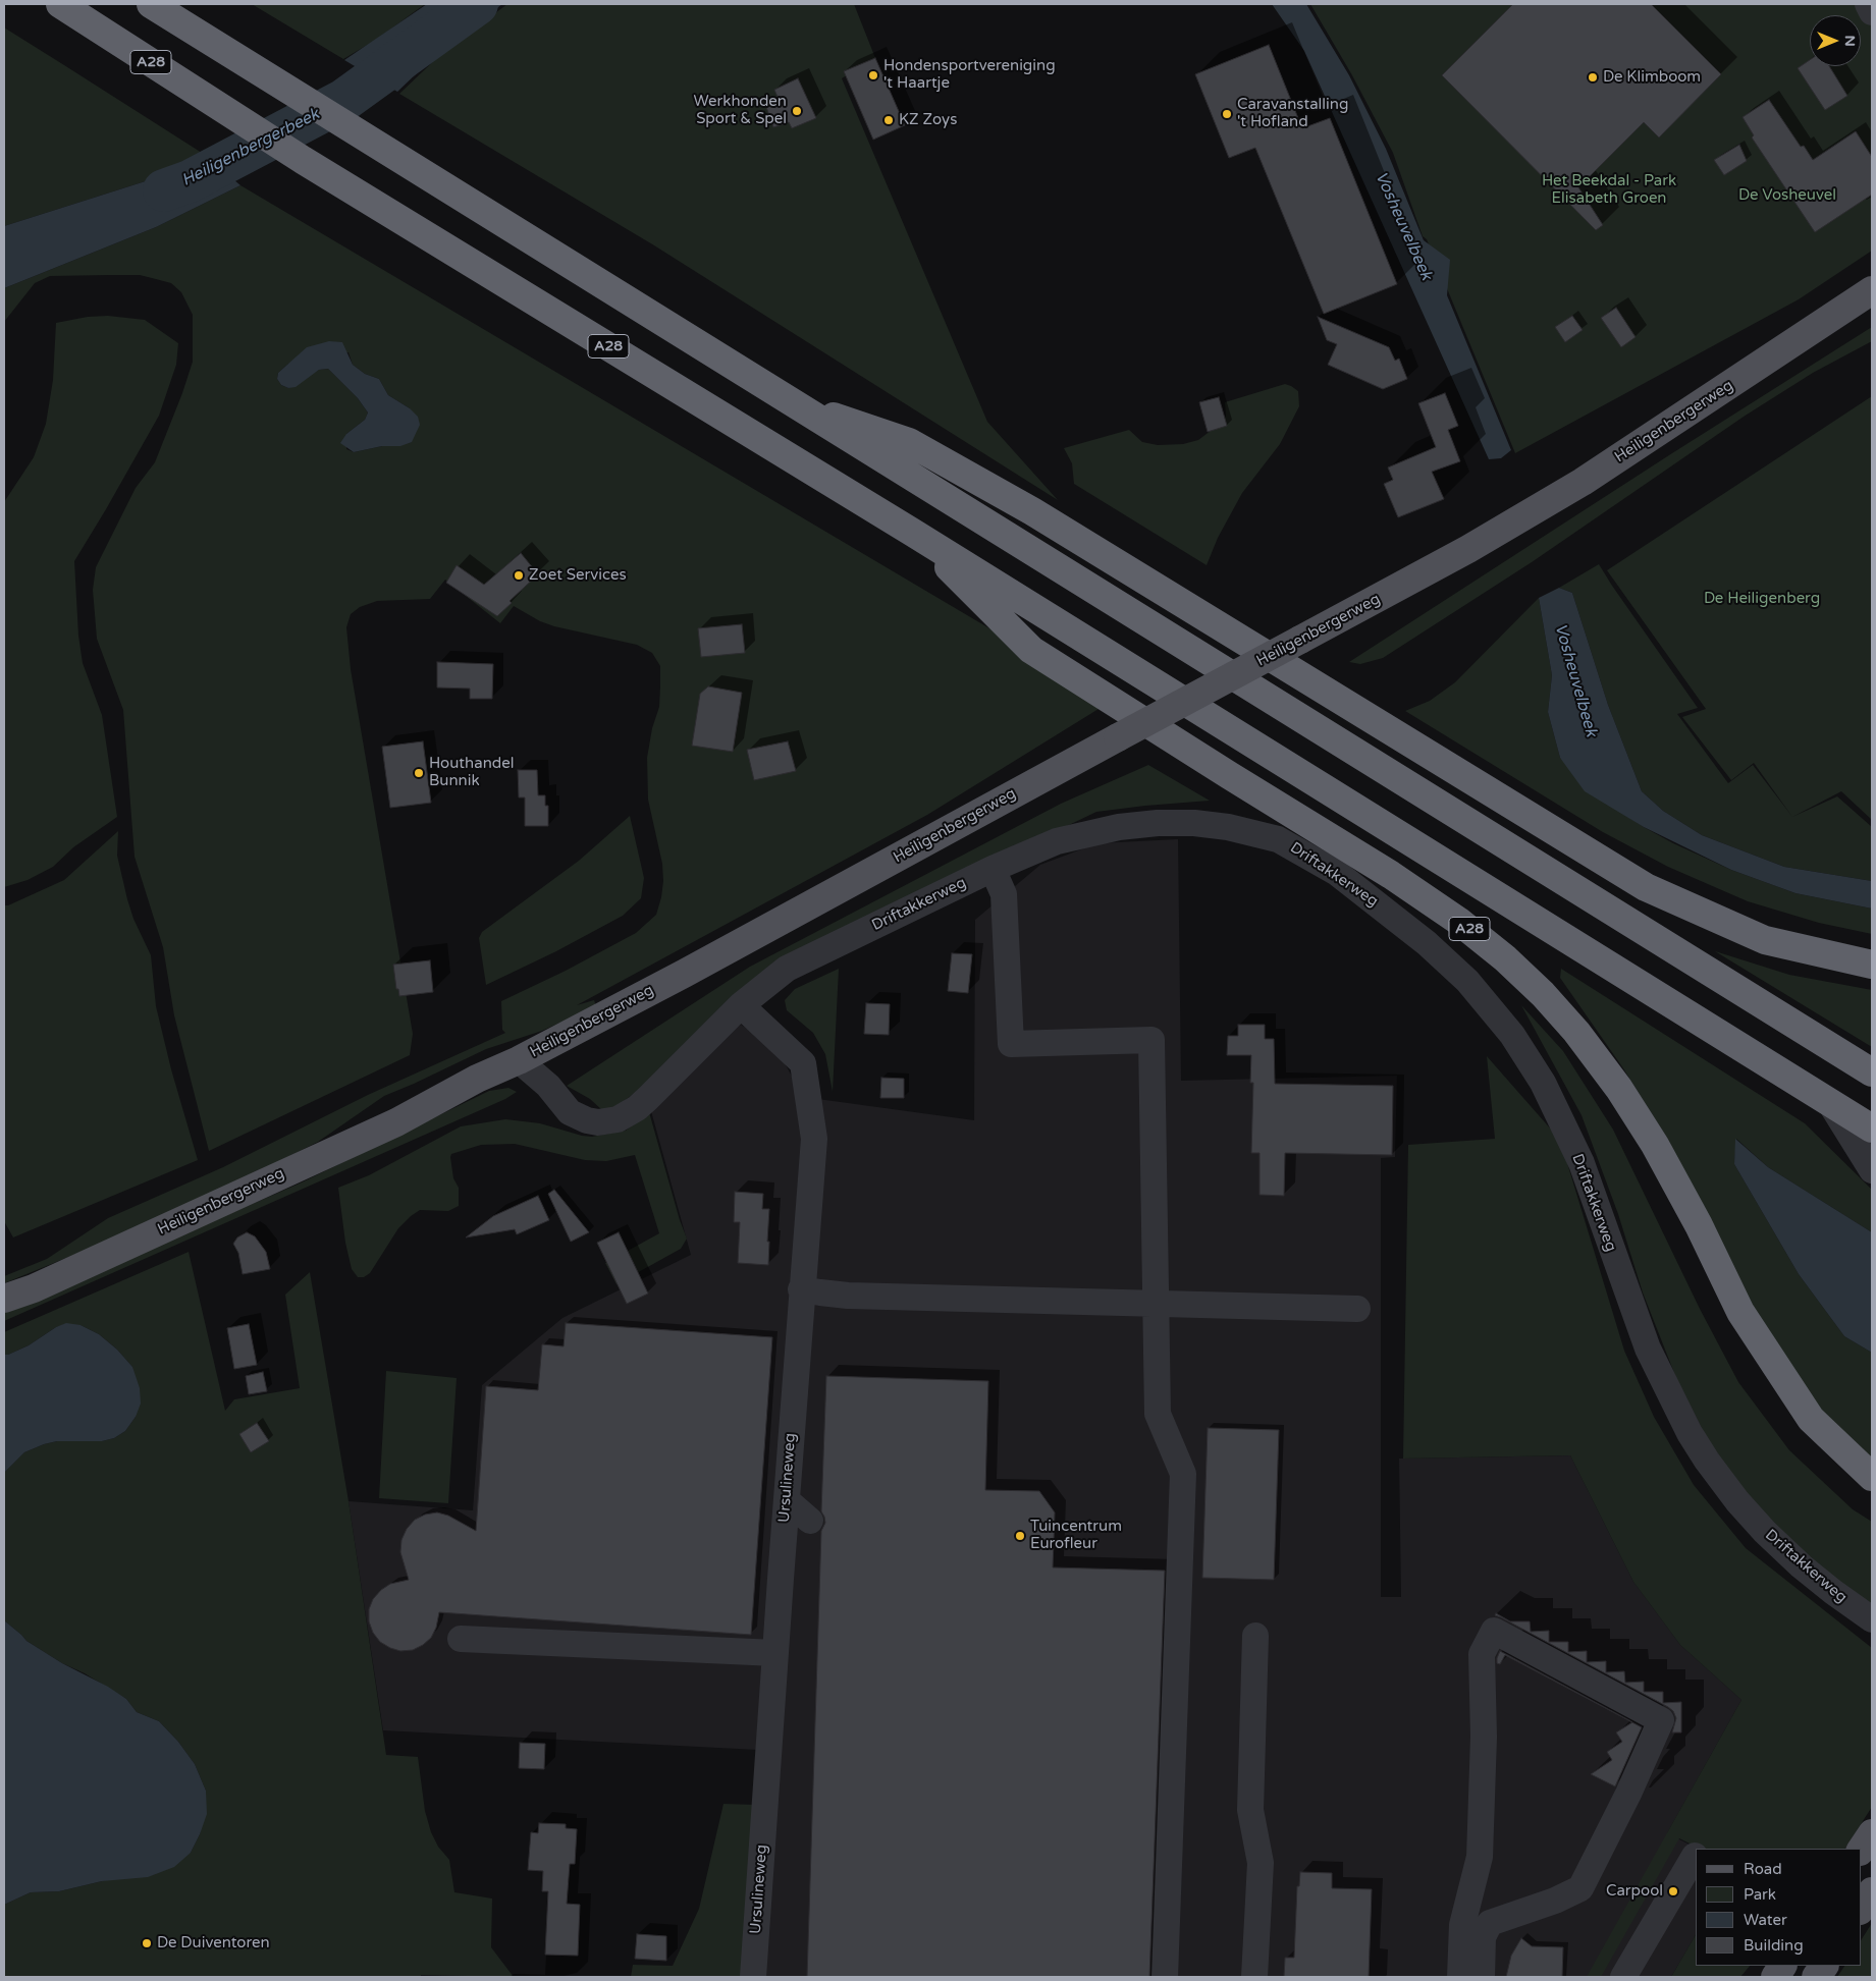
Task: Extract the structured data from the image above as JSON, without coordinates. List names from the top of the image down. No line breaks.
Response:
{"streets":{"highway":["A28"],"main road":["Heiligenbergerweg"],"street":["Driftakkerweg","Ursulineweg"]},"crossings":[["Heiligenbergerweg","Driftakkerweg"],["Driftakkerweg","Ursulineweg"]],"water":["Heiligenbergerbeek","Vosheuvelbeek"],"parks":["Het Beekdal - Park Elisabeth Groen","De Vosheuvel","De Heiligenberg"],"places":["Hondensportvereniging 't Haartje","De Klimboom","Werkhonden Sport & Spel","Caravanstalling 't Hofland","KZ Zoys","Zoet Services","Houthandel Bunnik","Tuincentrum Eurofleur","Carpool","De Duiventoren"],"legend":["Road","Park","Water","Building"],"north":"right"}
